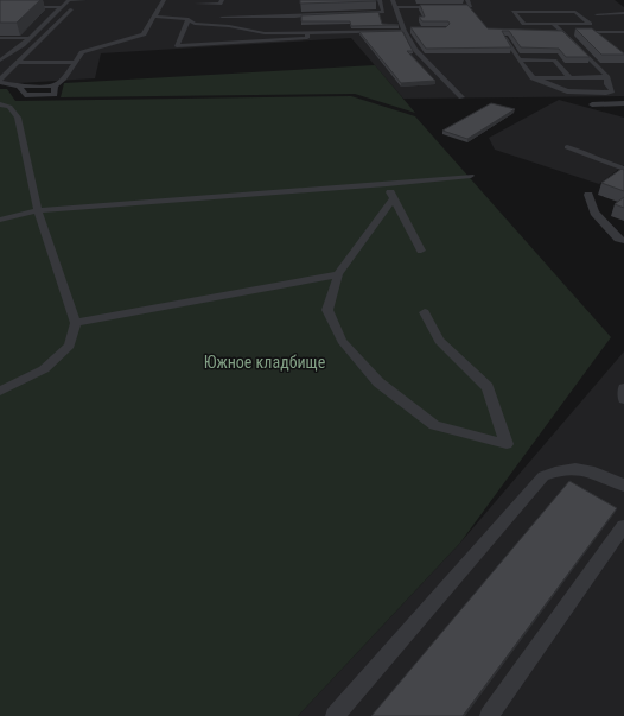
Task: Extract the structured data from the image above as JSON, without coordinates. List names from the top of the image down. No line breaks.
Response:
{"parks":["Южное кладбище"]}
